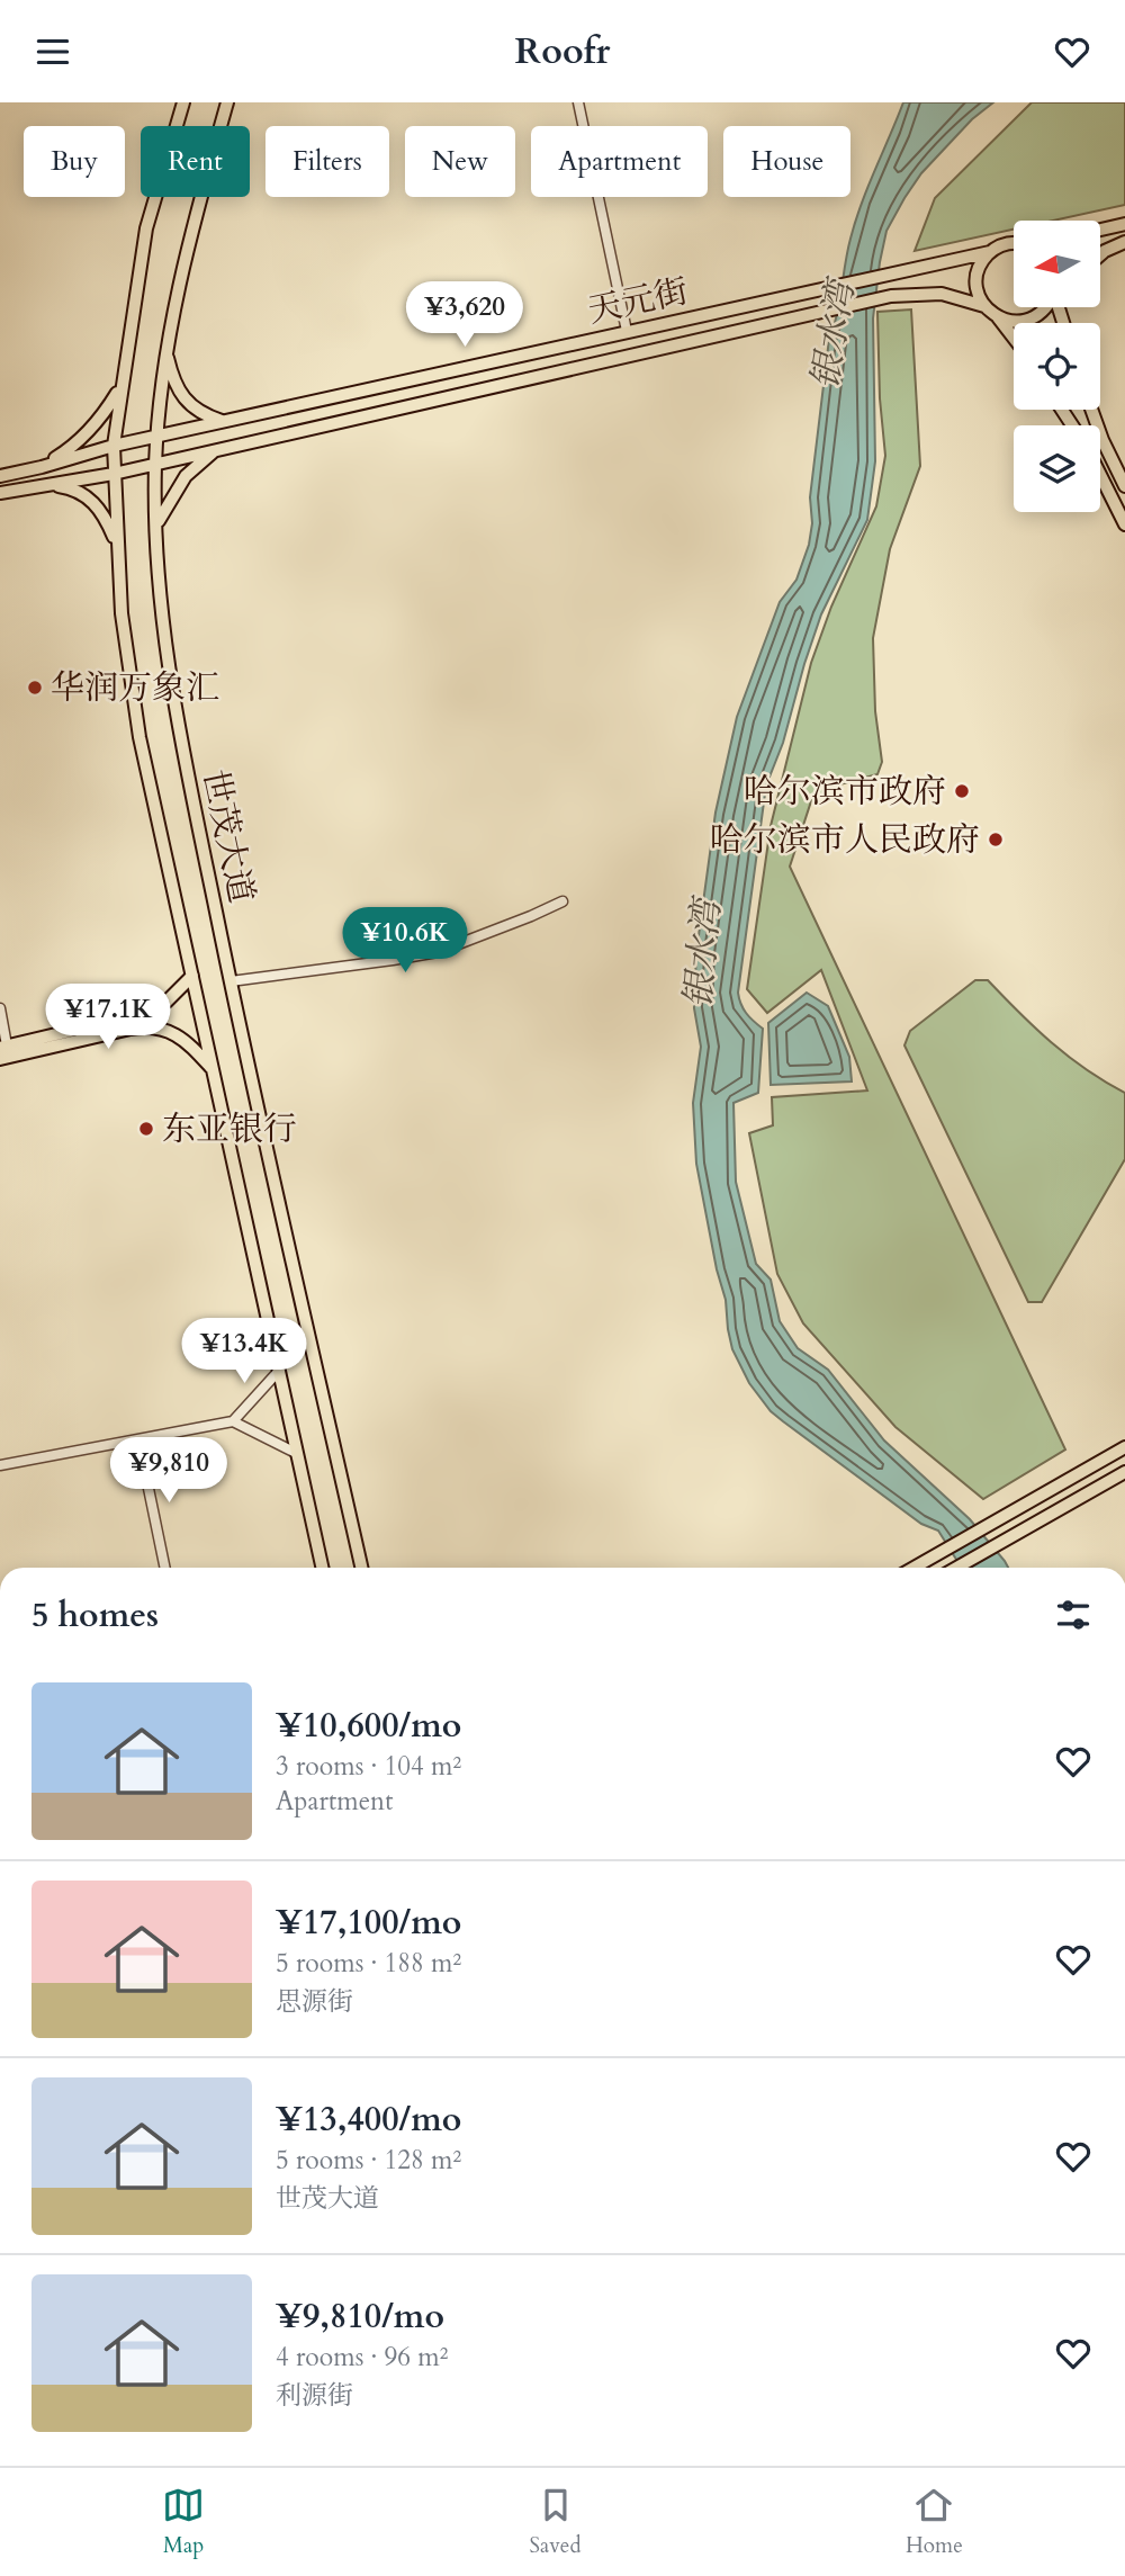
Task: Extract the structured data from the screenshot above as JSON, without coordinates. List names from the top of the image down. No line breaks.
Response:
{"streets":{"main road":["天元街","世茂大道"]},"crossings":[["天元街","世茂大道"]],"water":["银水湾"],"places":["华润万象汇","哈尔滨市政府","哈尔滨市人民政府","东亚银行"],"north":"left","page":{"header":"Roofr","chip":["Buy","Rent","Filters","New","Apartment","House"],"price":["¥3,620","¥10.6K","¥17.1K","¥13.4K","¥9,810"],"heading":"5 homes","list":[{"name":"¥10,600/mo","note":"3 rooms · 104 m² · Apartment"},{"name":"¥17,100/mo","note":"5 rooms · 188 m² · 思源街"},{"name":"¥13,400/mo","note":"5 rooms · 128 m² · 世茂大道"},{"name":"¥9,810/mo","note":"4 rooms · 96 m² · 利源街"}],"tabs":["Map","Saved","Home"]}}
